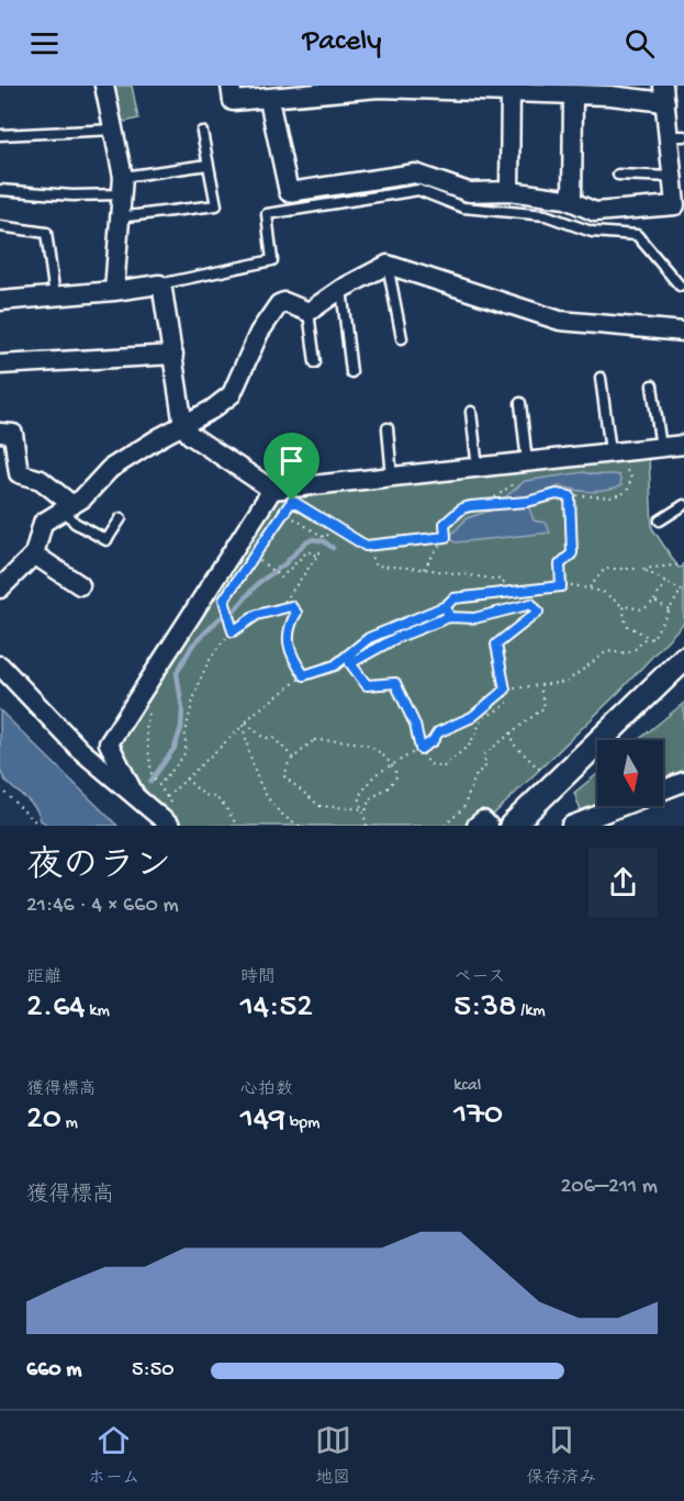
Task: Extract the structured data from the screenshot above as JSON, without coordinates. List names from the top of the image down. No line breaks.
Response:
{"north":"bottom","page":{"header":"Pacely","heading":["夜のラン","21:46 · 4 × 660 m"],"stats":[["距離","2.64 km"],["時間","14:52"],["ペース","5:38 /km"],["獲得標高","20 m"],["心拍数","149 bpm"],["kcal","170"]],"chart":["獲得標高","206–211 m"],"list":[{"name":"660 m","note":"5:50"}],"tabs":["ホーム","地図","保存済み"]}}
